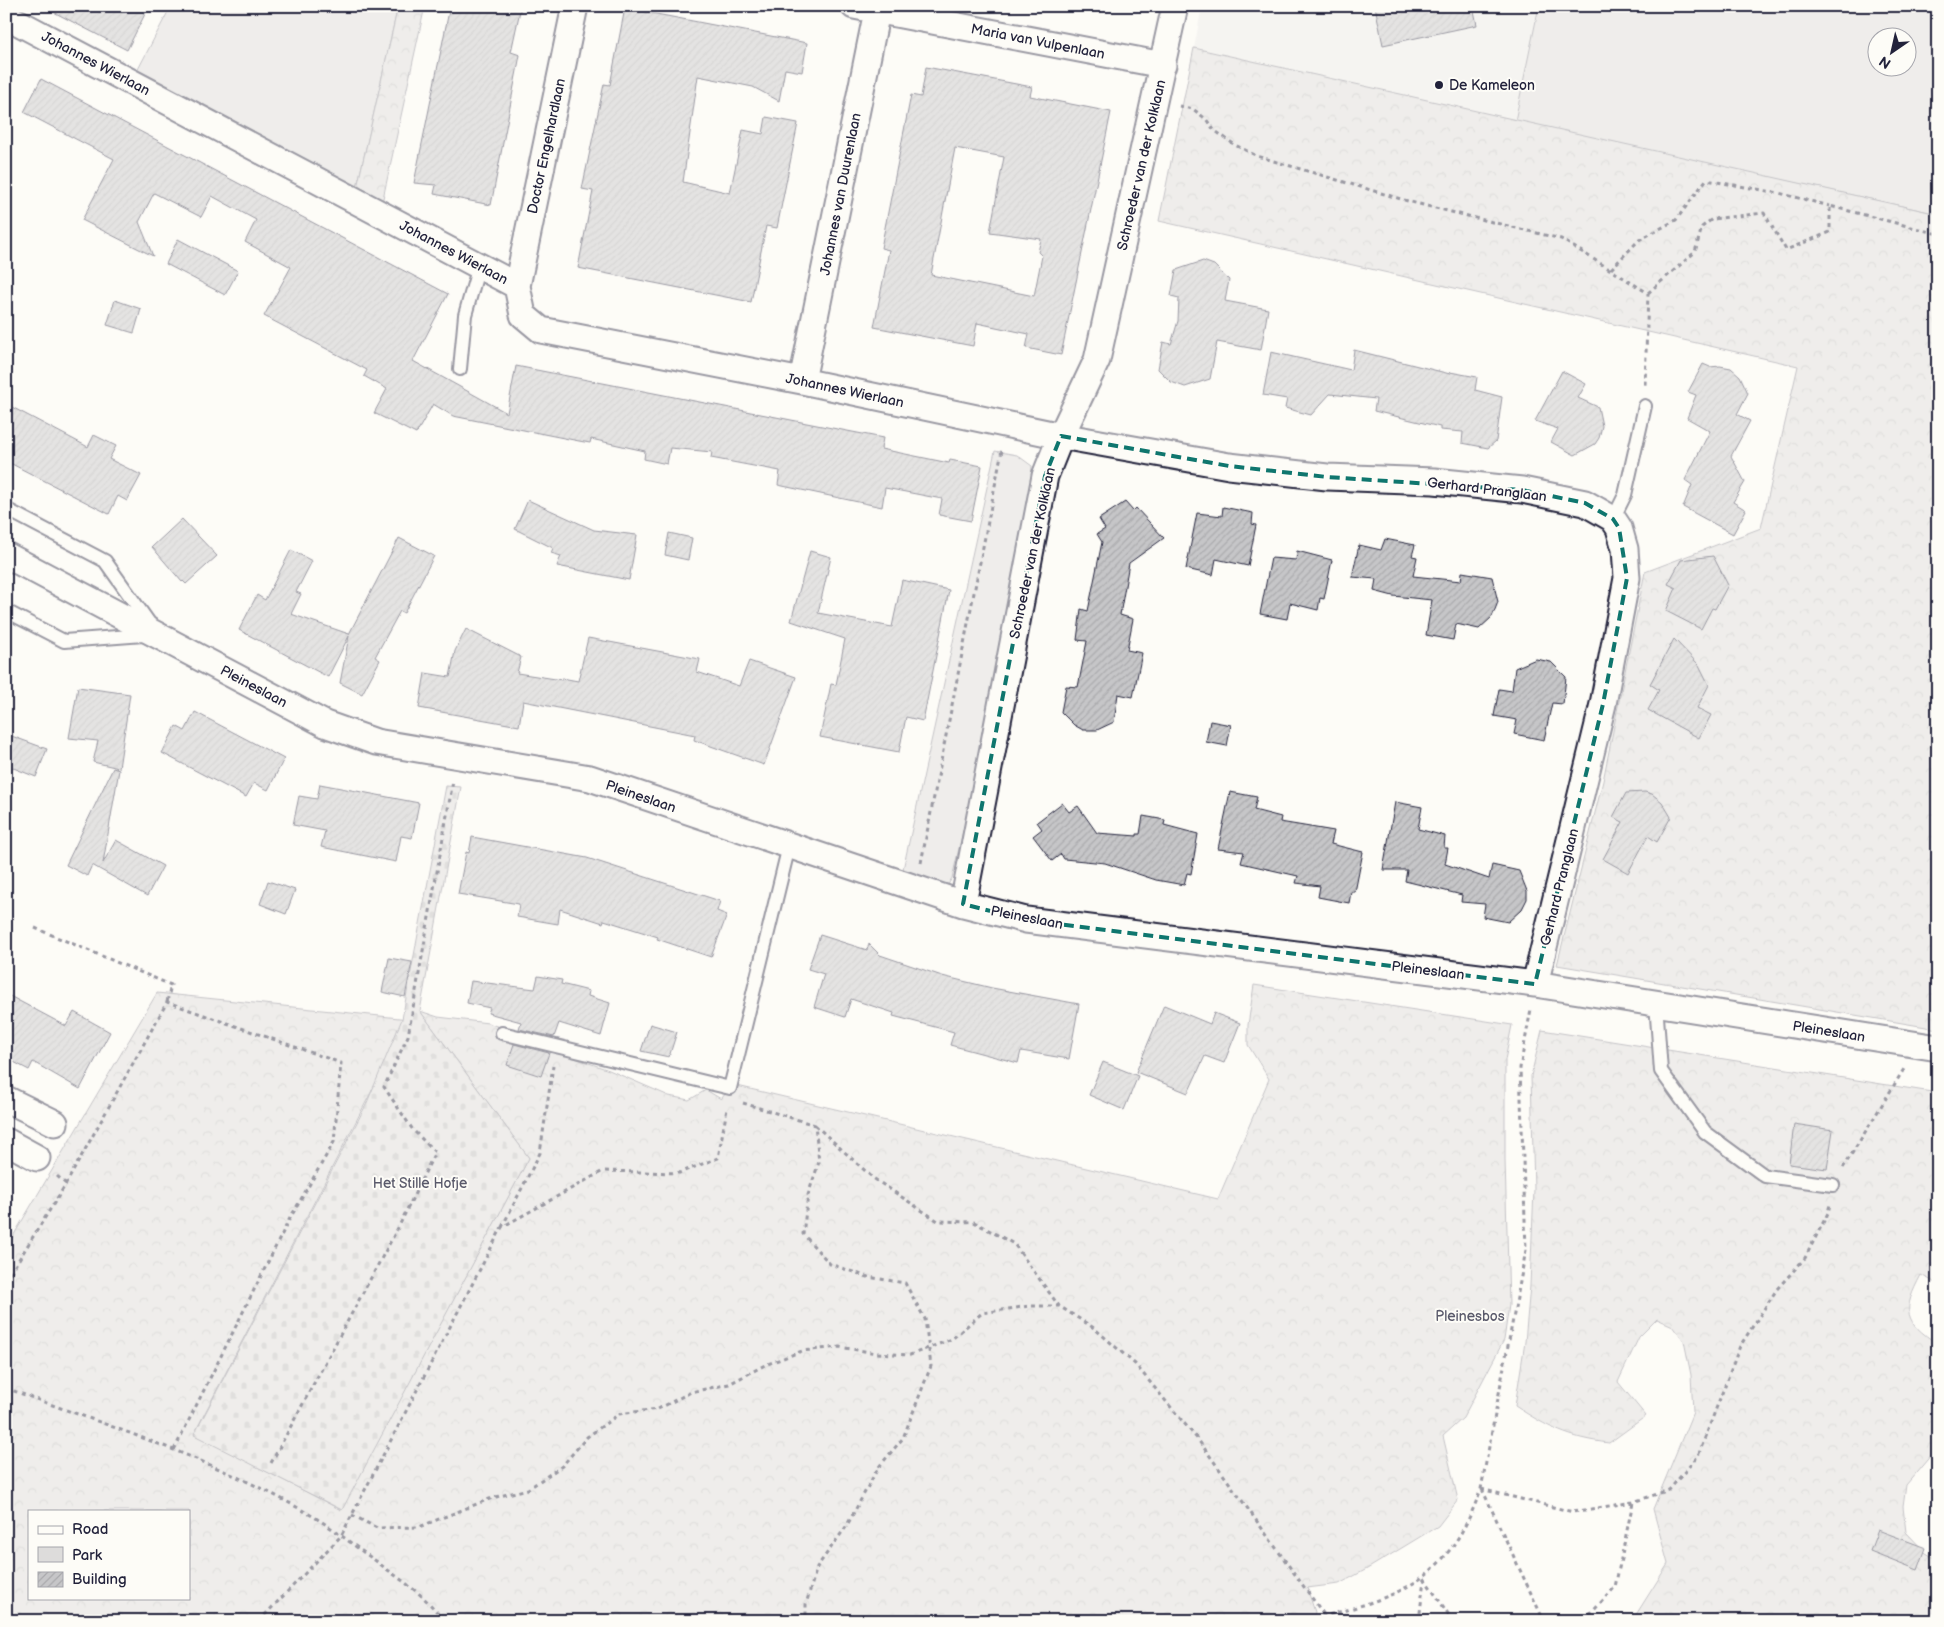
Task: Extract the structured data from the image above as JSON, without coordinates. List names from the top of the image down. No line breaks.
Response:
{"streets":{"street":["Maria van Vulpenlaan","Johannes Wierlaan","Doctor Engelhardlaan","Schroeder van der Kolklaan","Johannes van Duurenlaan","Gerhard Pranglaan","Pleineslaan"]},"crossings":[["Maria van Vulpenlaan","Schroeder van der Kolklaan"],["Maria van Vulpenlaan","Johannes van Duurenlaan"],["Johannes Wierlaan","Doctor Engelhardlaan"],["Johannes Wierlaan","Schroeder van der Kolklaan"],["Johannes Wierlaan","Johannes van Duurenlaan"],["Johannes Wierlaan","Gerhard Pranglaan"],["Schroeder van der Kolklaan","Gerhard Pranglaan"],["Schroeder van der Kolklaan","Pleineslaan"],["Gerhard Pranglaan","Pleineslaan"]],"parks":["Het Stille Hofje","Pleinesbos"],"places":["De Kameleon"],"legend":["Road","Park","Building"],"north":"bottom left"}
